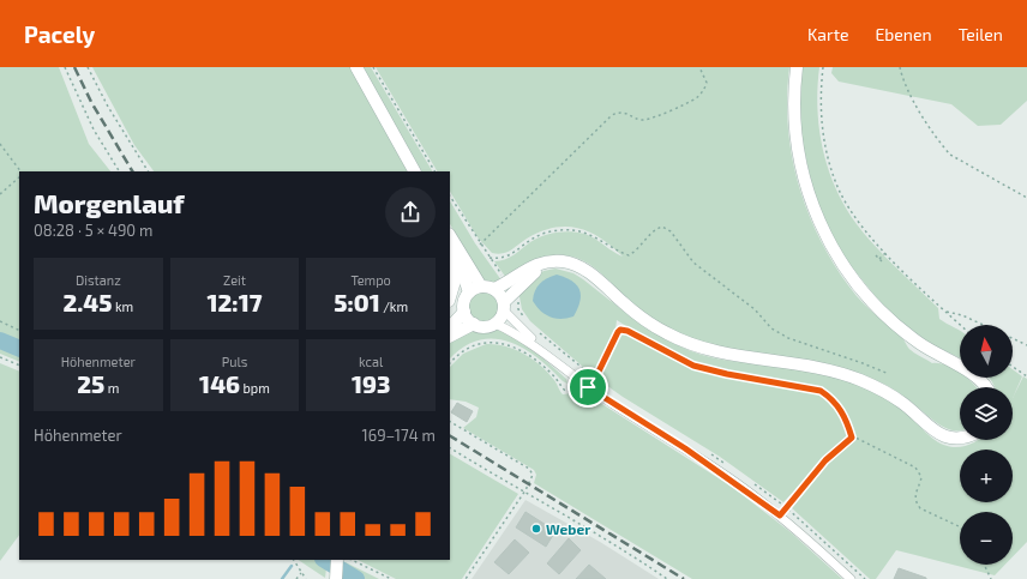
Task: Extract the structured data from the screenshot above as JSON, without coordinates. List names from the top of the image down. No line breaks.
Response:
{"places":["Weber"],"north":"top","page":{"header":"Pacely","nav":["Karte","Ebenen","Teilen"],"heading":["Morgenlauf","08:28 · 5 × 490 m"],"stats":[["Distanz","2.45 km"],["Zeit","12:17"],["Tempo","5:01 /km"],["Höhenmeter","25 m"],["Puls","146 bpm"],["kcal","193"]],"map_buttons":["+","−"],"chart":["Höhenmeter","169–174 m"]}}
